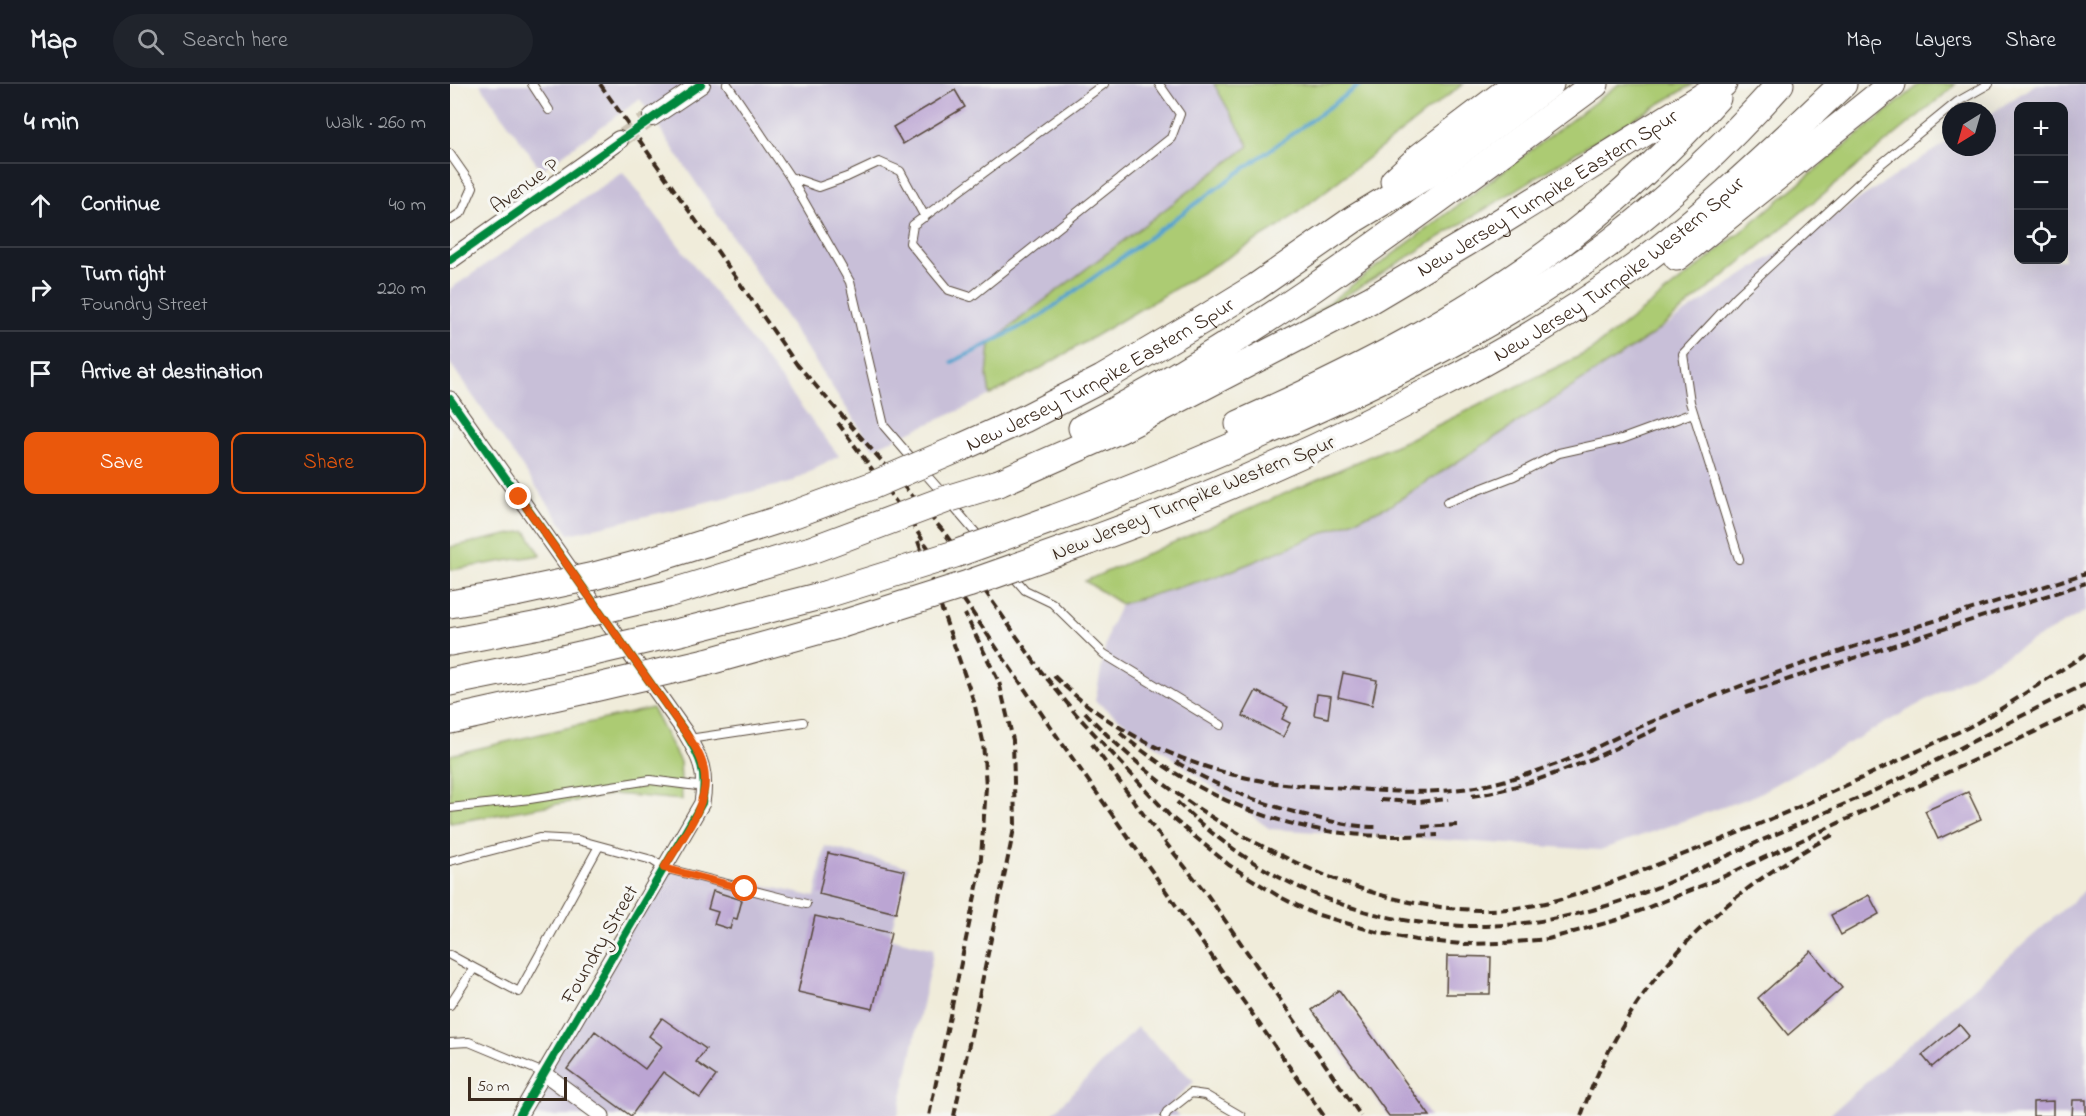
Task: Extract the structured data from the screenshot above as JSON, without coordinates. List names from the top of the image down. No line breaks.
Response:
{"streets":{"highway":["New Jersey Turnpike Eastern Spur","New Jersey Turnpike Western Spur"],"street":["Avenue P","Foundry Street"]},"scale_bar":"50 m","north":"bottom left","page":{"header":"Map","search":"Search here","nav":["Map","Layers","Share"],"heading":["4 min","Walk · 260 m"],"map_buttons":["+","−"],"list":[["Continue","40 m"],["Turn right","Foundry Street","220 m"],"Arrive at destination"],"buttons":["Save","Share"],"scale":"50 m"}}
